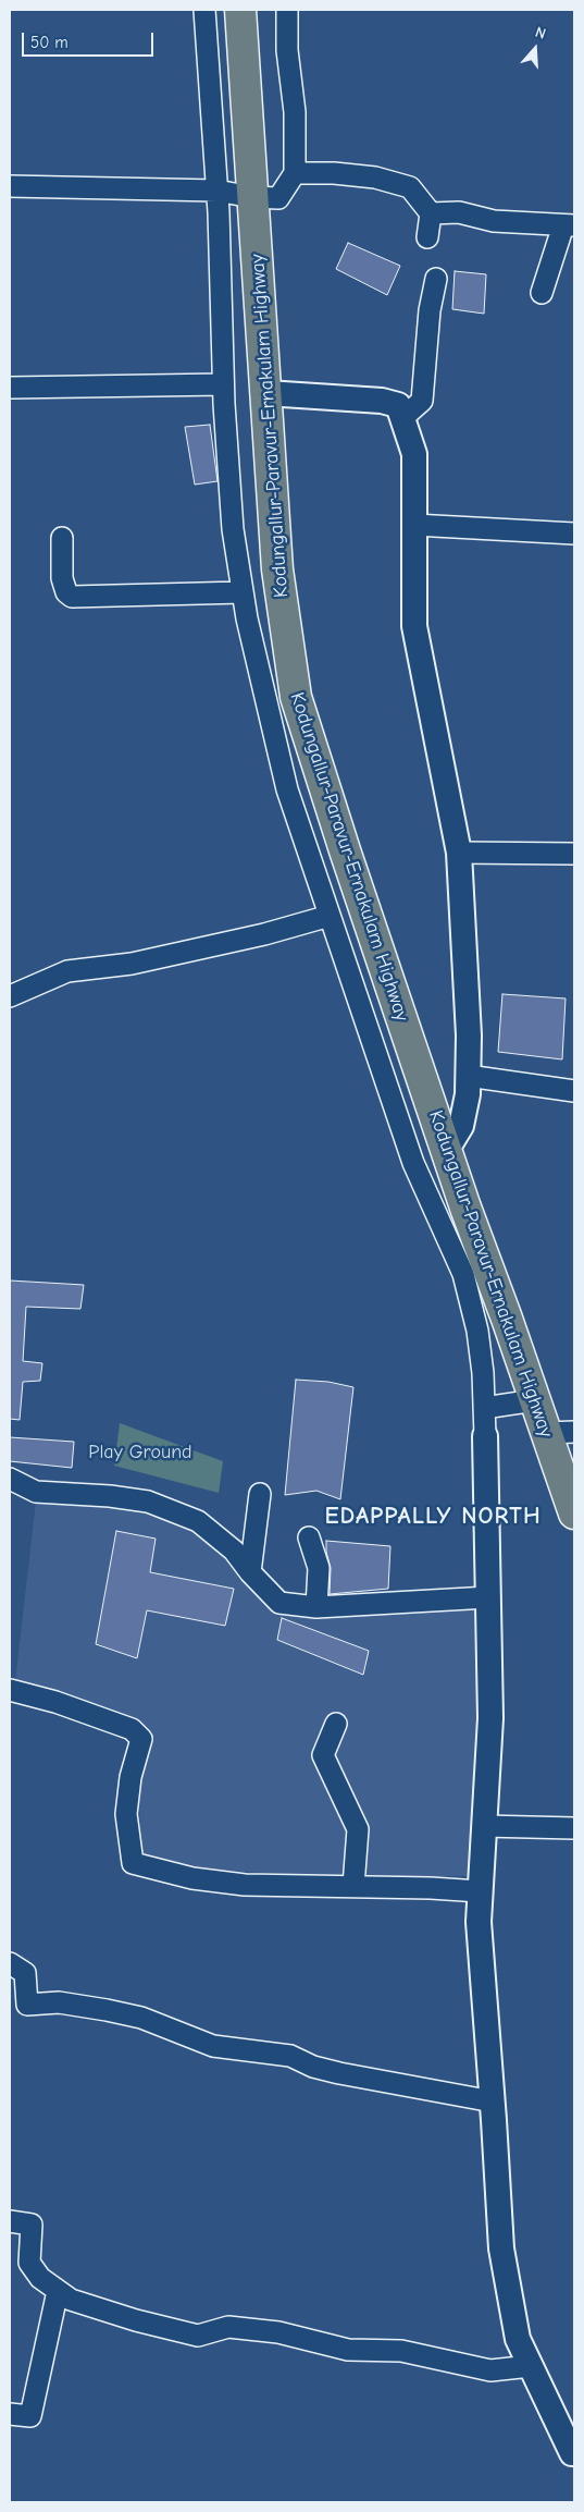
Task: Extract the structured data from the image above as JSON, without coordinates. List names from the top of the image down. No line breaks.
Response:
{"streets":{"highway":["Kodungallur-Paravur-Ernakulam Highway"]},"districts":["EDAPPALLY NORTH"],"parks":["Play Ground"],"scale_bar":"50 m","north":"top"}
